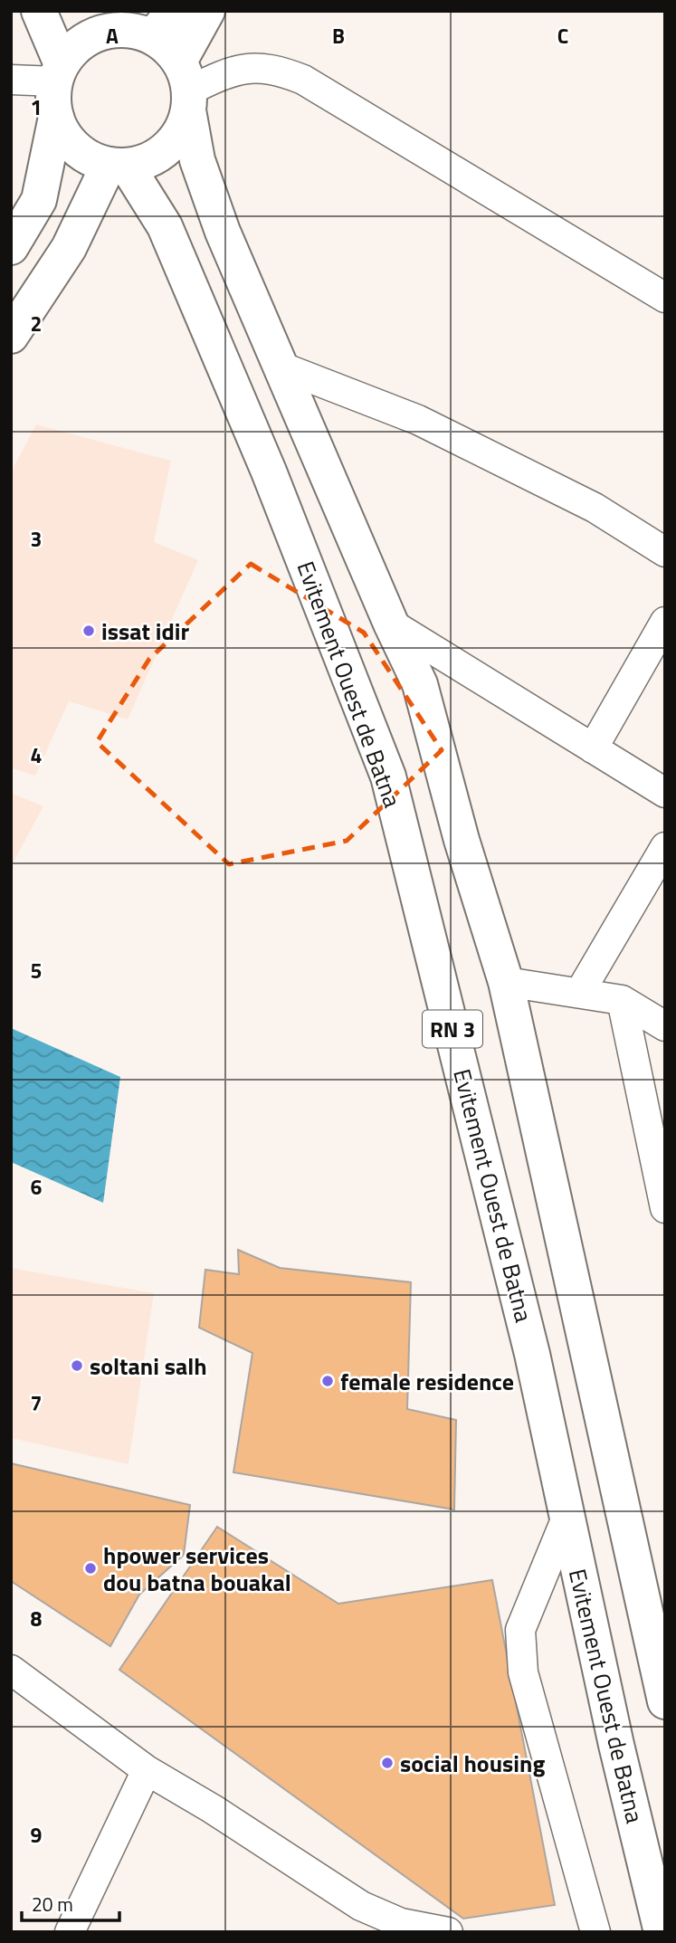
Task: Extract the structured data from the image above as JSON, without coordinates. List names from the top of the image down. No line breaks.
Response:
{"streets":{"main road":["Evitement Ouest de Batna","RN 3"]},"crossings":[["Evitement Ouest de Batna","RN 3"]],"places":["issat idir","soltani salh","female residence","hpower services dou batna bouakal","social housing"],"scale_bar":"20 m","grid":{"columns":["A","B","C"],"rows":["1","2","3","4","5","6","7","8","9"]}}
